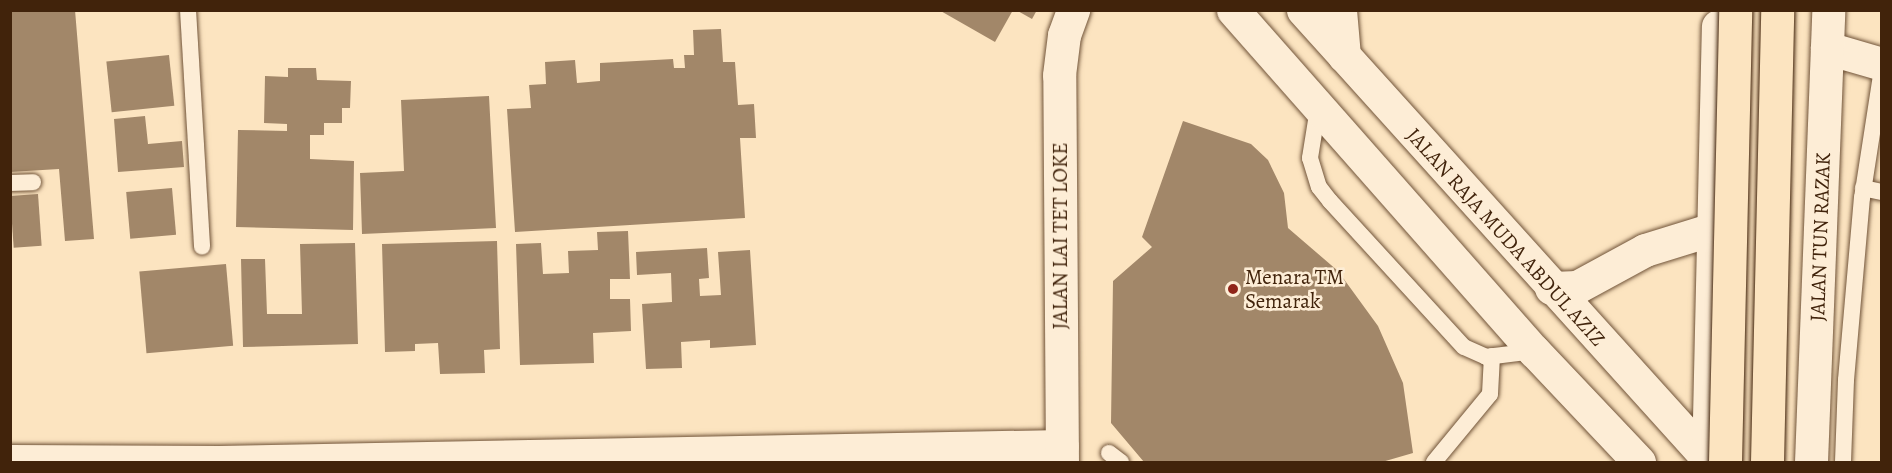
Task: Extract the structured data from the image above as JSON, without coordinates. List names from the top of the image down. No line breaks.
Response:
{"streets":{"main road":["JALAN LAI TET LOKE","JALAN RAJA MUDA ABDUL AZIZ","JALAN TUN RAZAK"]},"places":["Menara TM Semarak"]}
